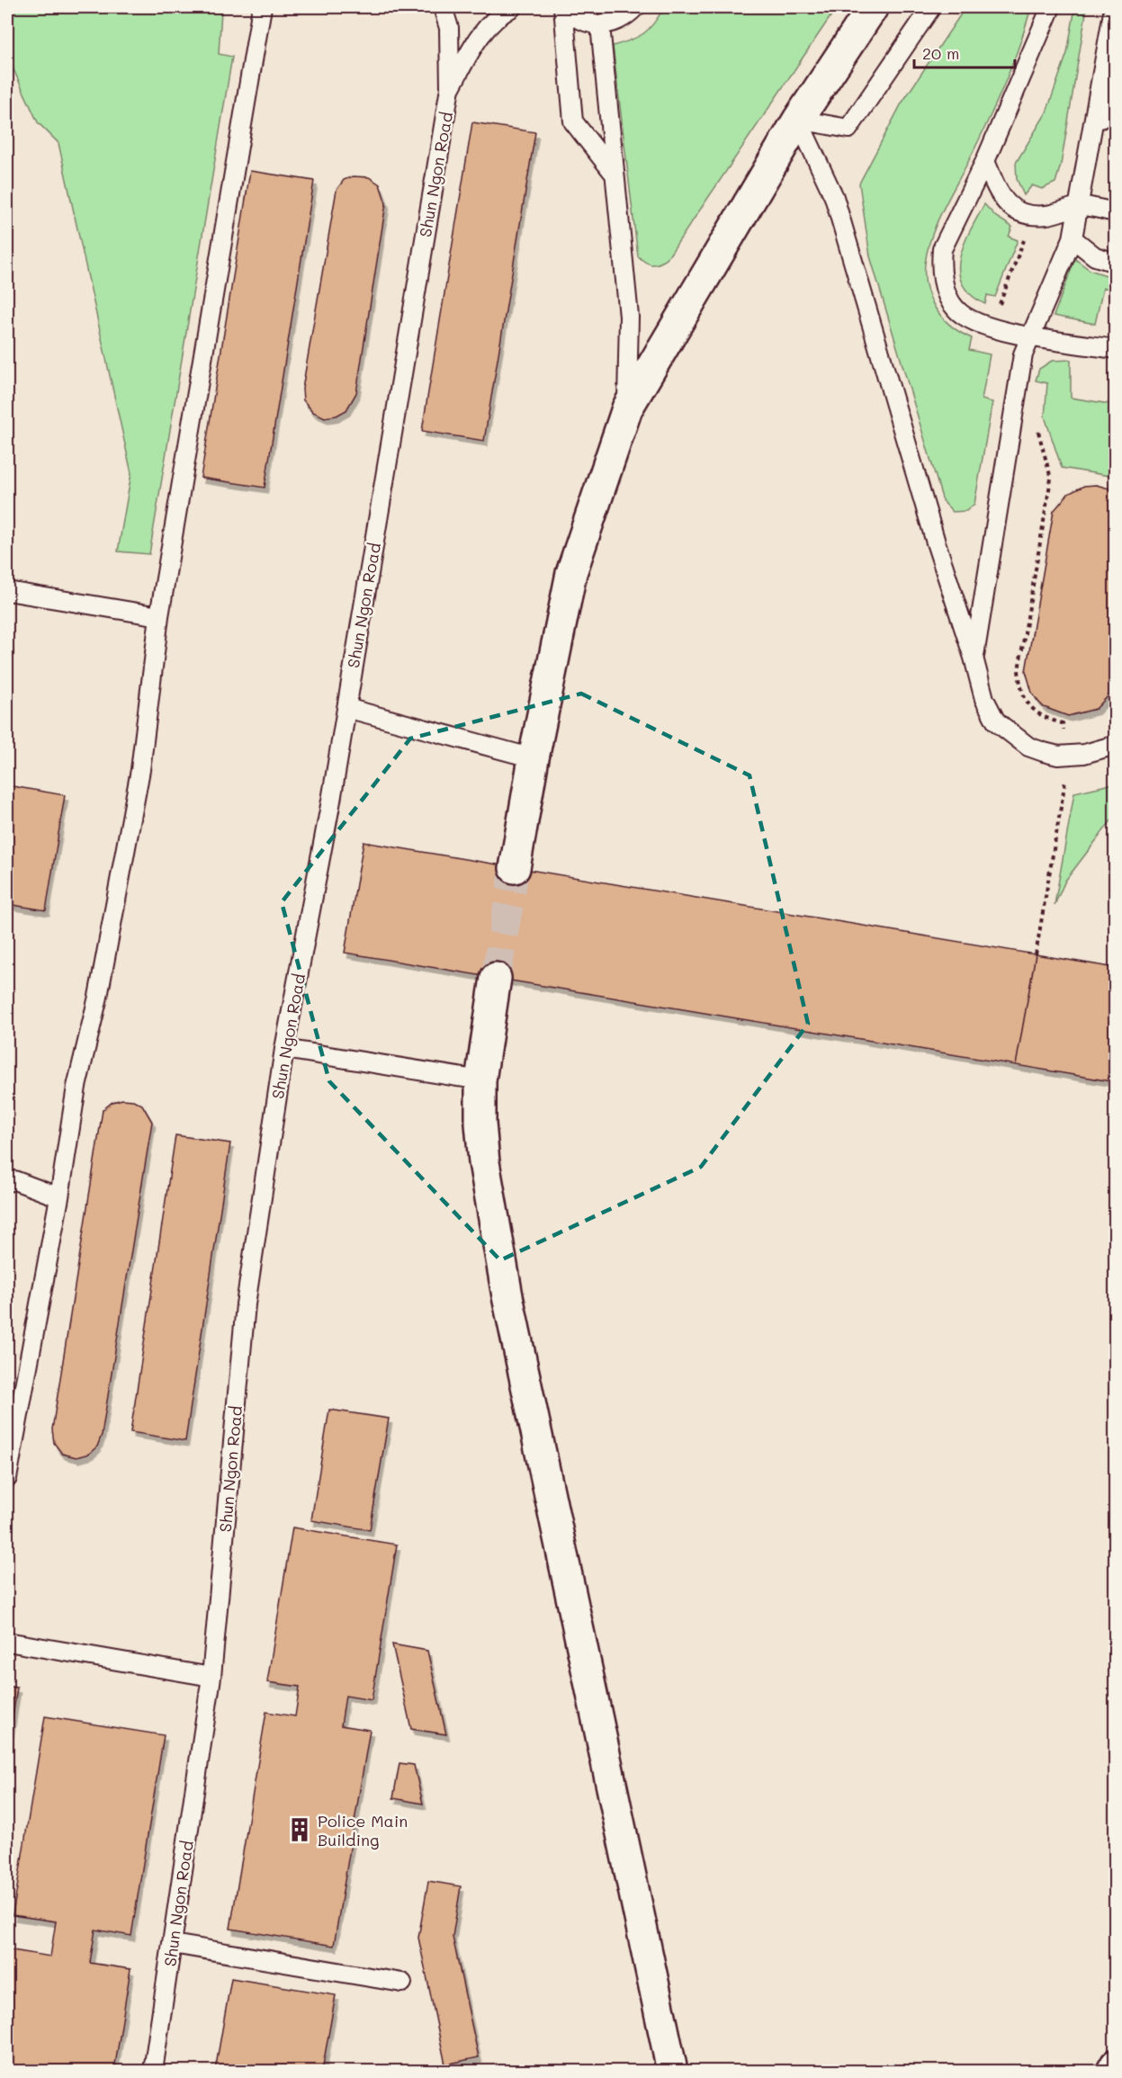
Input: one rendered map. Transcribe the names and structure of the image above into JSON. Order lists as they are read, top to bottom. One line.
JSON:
{"streets":{"lane":["Shun Ngon Road"]},"places":{"building":["Police Main Building"]},"scale_bar":"20 m"}
